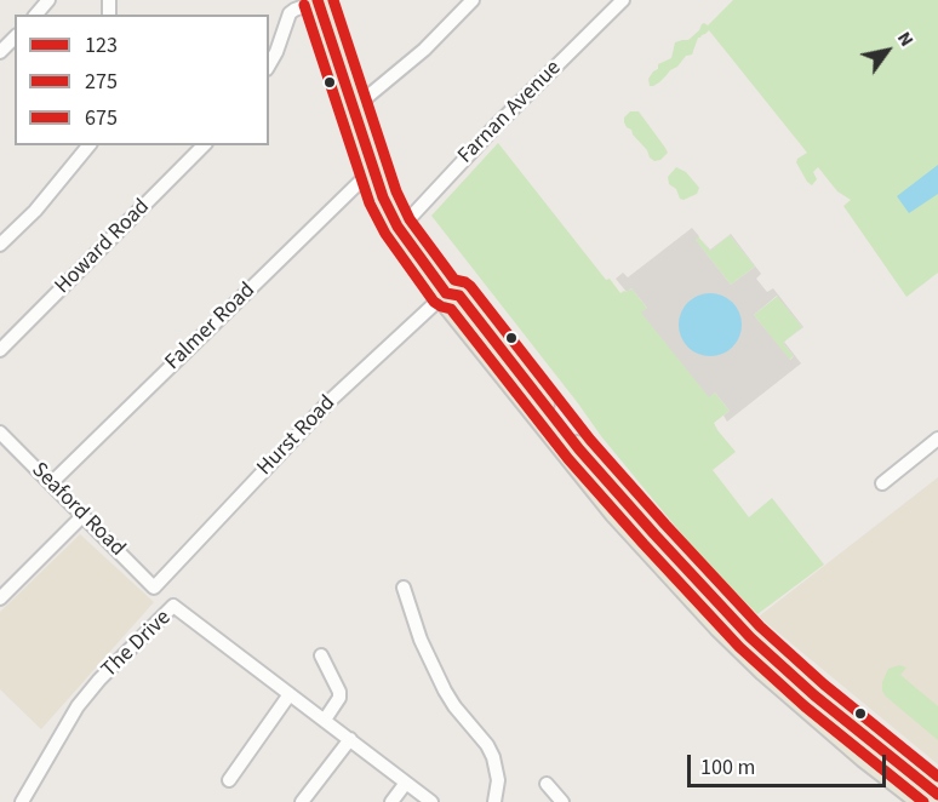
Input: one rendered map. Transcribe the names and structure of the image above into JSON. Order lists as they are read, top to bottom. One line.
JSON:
{"streets":{"street":["Farnan Avenue","Howard Road","Falmer Road","Hurst Road","Seaford Road","The Drive"]},"crossings":[["Falmer Road","Seaford Road"],["Hurst Road","Seaford Road"]],"lines":["transit line 123","transit line 675","transit line 275"],"legend":["123","275","675"],"scale_bar":"100 m","north":"top right"}
